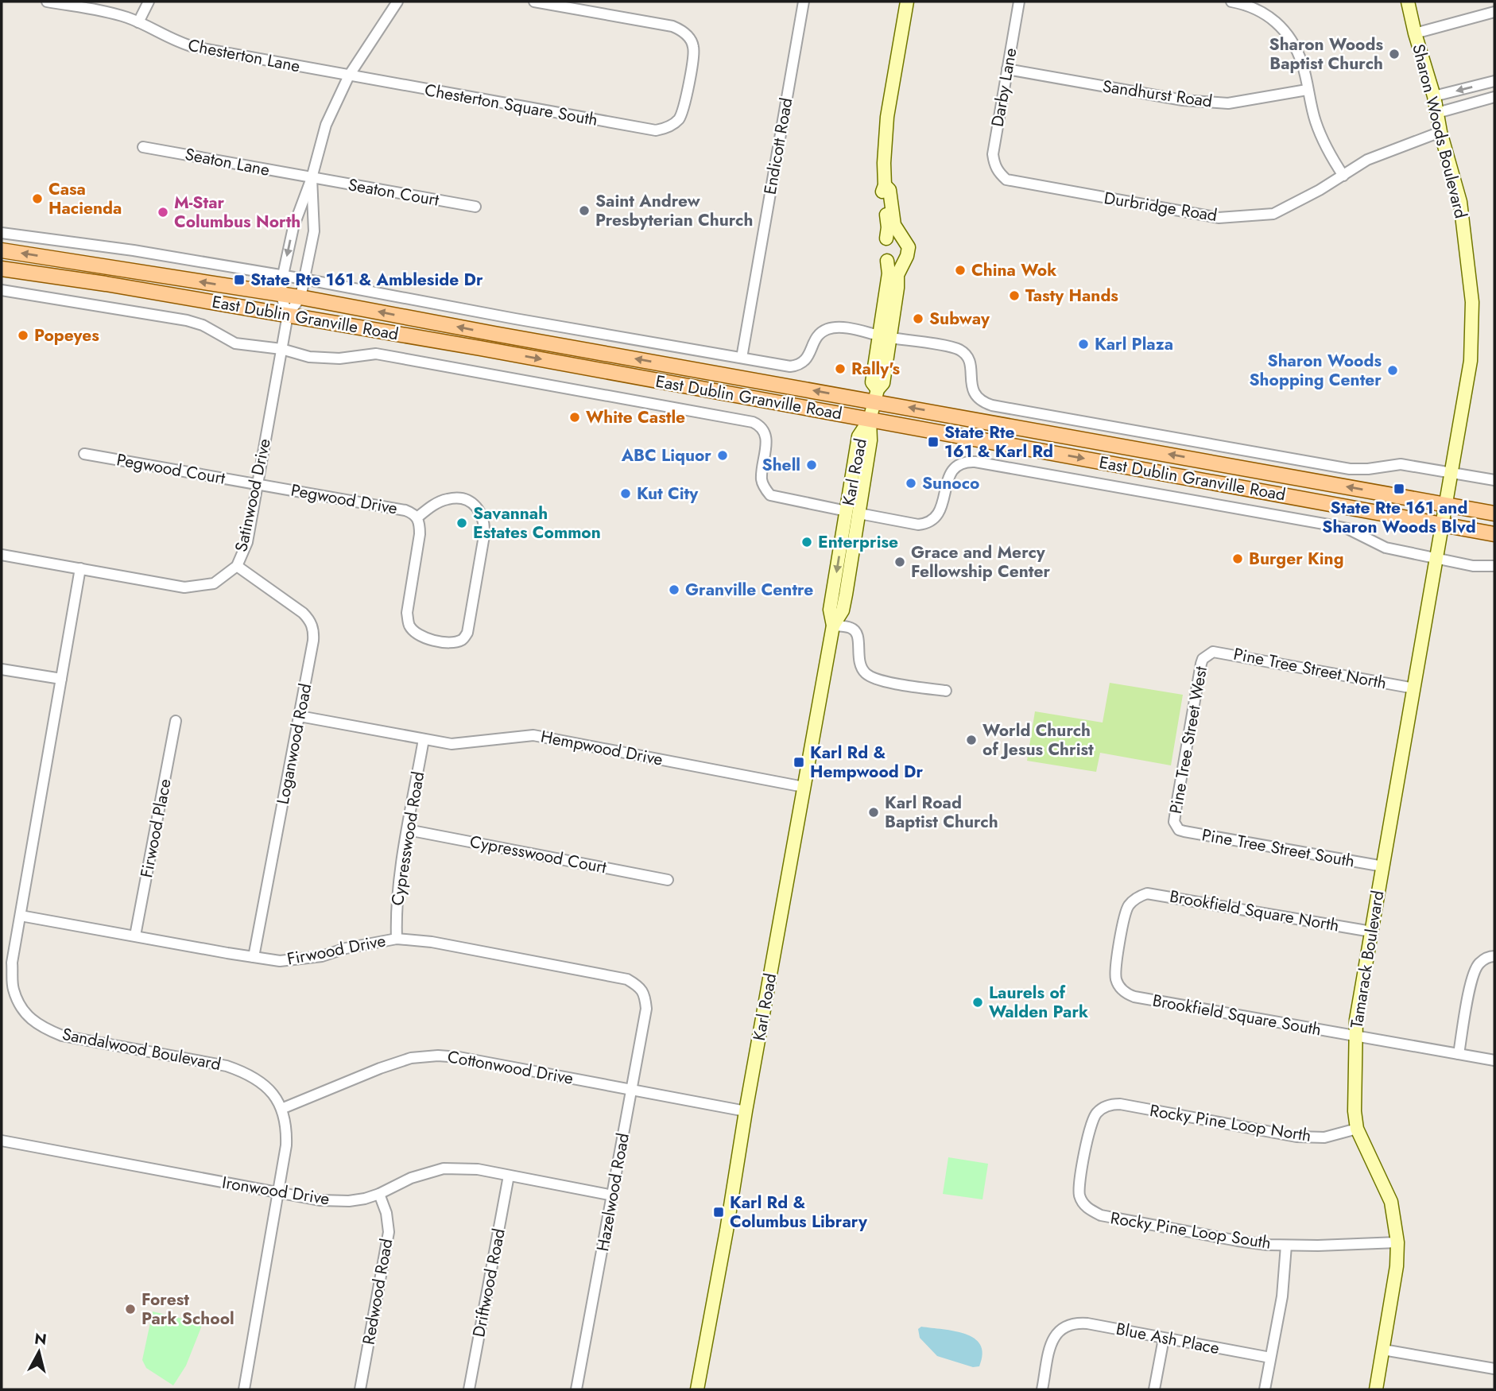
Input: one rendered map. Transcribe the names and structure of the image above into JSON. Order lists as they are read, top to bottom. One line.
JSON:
{"streets":{"main road":["East Dublin Granville Road"],"street":["Chesterton Lane","Darby Lane","Sandhurst Road","Chesterton Square South","Sharon Woods Boulevard","Endicott Road","Seaton Lane","Seaton Court","Durbridge Road","Pegwood Court","Karl Road","Satinwood Drive","Pegwood Drive","Pine Tree Street North","Pine Tree Street West","Loganwood Road","Hempwood Drive","Firwood Place","Cypresswood Road","Pine Tree Street South","Cypresswood Court","Brookfield Square North","Firwood Drive","Tamarack Boulevard","Brookfield Square South","Sandalwood Boulevard","Cottonwood Drive","Rocky Pine Loop North","Ironwood Drive","Hazelwood Road","Rocky Pine Loop South","Driftwood Road","Redwood Road","Blue Ash Place"]},"crossings":[["Chesterton Lane","Chesterton Square South"],["Darby Lane","Sandhurst Road"],["Darby Lane","Durbridge Road"],["Sharon Woods Boulevard","Durbridge Road"],["Sharon Woods Boulevard","East Dublin Granville Road"],["Sharon Woods Boulevard","Tamarack Boulevard"],["Seaton Lane","Seaton Court"],["East Dublin Granville Road","Karl Road"],["East Dublin Granville Road","Satinwood Drive"],["East Dublin Granville Road","Tamarack Boulevard"],["Pegwood Court","Satinwood Drive"],["Pegwood Court","Pegwood Drive"],["Karl Road","Hempwood Drive"],["Karl Road","Cottonwood Drive"],["Satinwood Drive","Pegwood Drive"],["Satinwood Drive","Loganwood Road"],["Satinwood Drive","Sandalwood Boulevard"],["Pine Tree Street North","Pine Tree Street West"],["Pine Tree Street North","Tamarack Boulevard"],["Pine Tree Street West","Pine Tree Street South"],["Loganwood Road","Hempwood Drive"],["Loganwood Road","Firwood Drive"],["Hempwood Drive","Cypresswood Road"],["Firwood Place","Firwood Drive"],["Cypresswood Road","Cypresswood Court"],["Cypresswood Road","Firwood Drive"],["Pine Tree Street South","Tamarack Boulevard"],["Brookfield Square North","Tamarack Boulevard"],["Brookfield Square North","Brookfield Square South"],["Firwood Drive","Sandalwood Boulevard"],["Firwood Drive","Hazelwood Road"],["Tamarack Boulevard","Brookfield Square South"],["Tamarack Boulevard","Rocky Pine Loop North"],["Tamarack Boulevard","Rocky Pine Loop South"],["Sandalwood Boulevard","Cottonwood Drive"],["Sandalwood Boulevard","Ironwood Drive"],["Cottonwood Drive","Hazelwood Road"],["Rocky Pine Loop North","Rocky Pine Loop South"],["Ironwood Drive","Hazelwood Road"],["Ironwood Drive","Driftwood Road"],["Ironwood Drive","Redwood Road"]],"places":{"other":["Sharon Woods Baptist Church","Casa Hacienda","Saint Andrew Presbyterian Church","M-Star Columbus North","China Wok","Tasty Hands","Subway","Popeyes","Karl Plaza","Rally's","Sharon Woods Shopping Center","White Castle","ABC Liquor","Shell","Sunoco","Kut City","Savannah Estates Common","Enterprise","Burger King","Grace and Mercy Fellowship Center","Granville Centre","World Church of Jesus Christ","Karl Road Baptist Church","Laurels of Walden Park","Forest Park School"],"transit":["State Rte 161 & Ambleside Dr","State Rte 161 & Karl Rd","State Rte 161 and Sharon Woods Blvd","Karl Rd & Hempwood Dr","Karl Rd & Columbus Library"]},"north":"top"}
